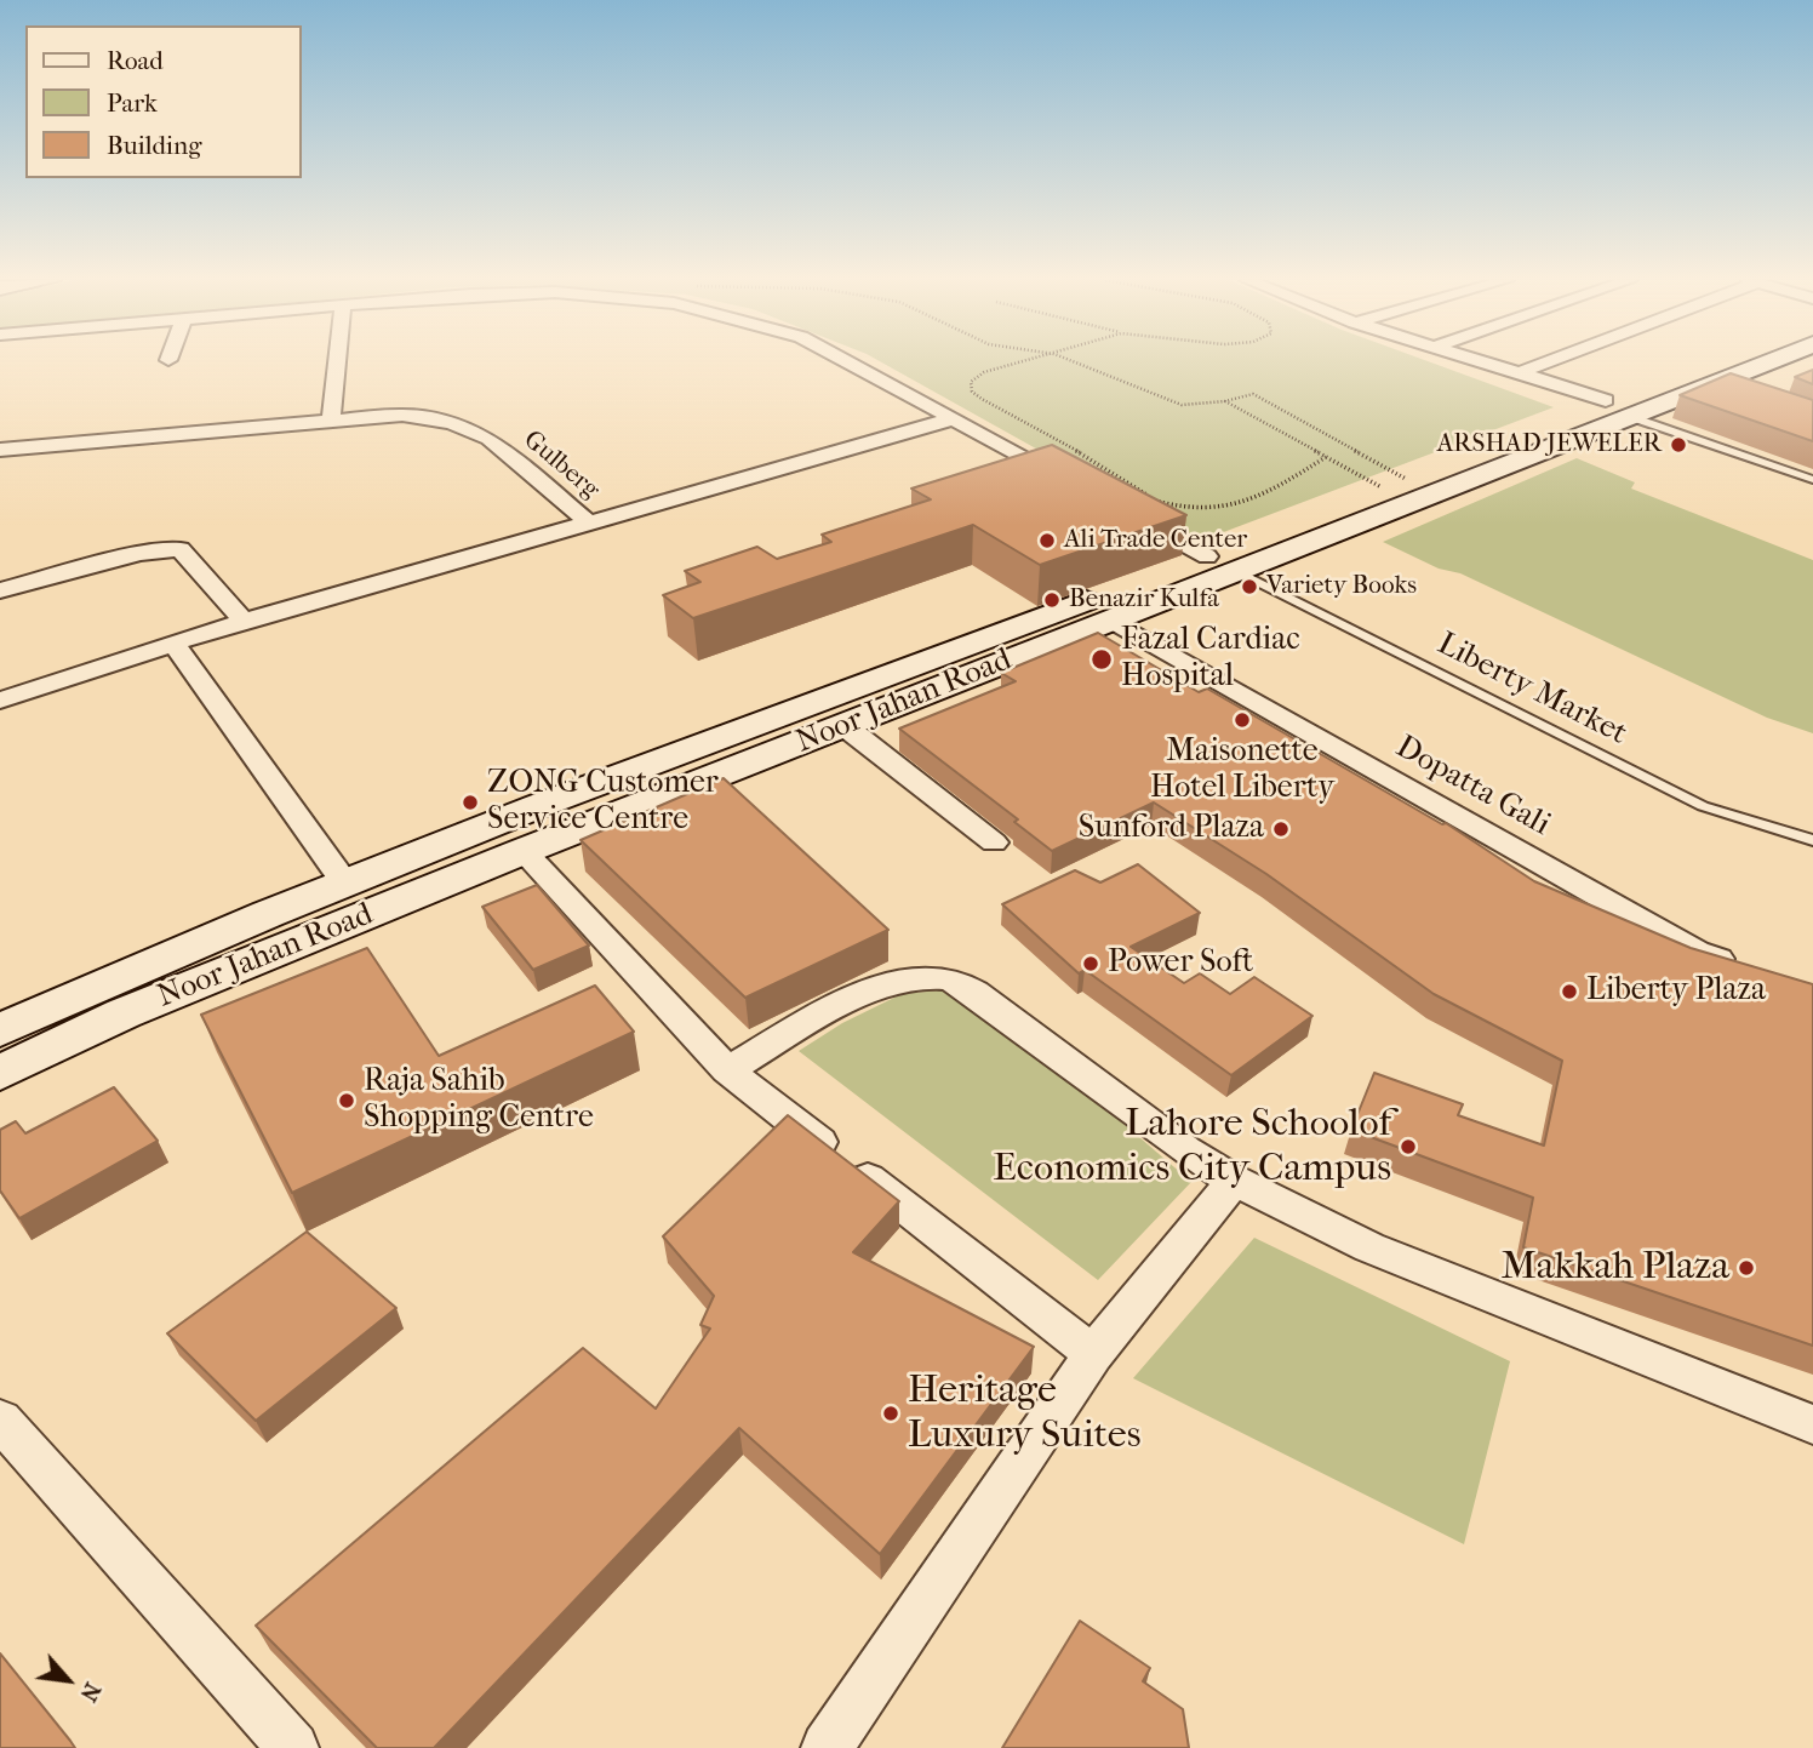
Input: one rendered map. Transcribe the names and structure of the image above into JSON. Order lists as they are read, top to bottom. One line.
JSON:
{"streets":{"street":["Gulberg","Noor Jahan Road","Dopatta Gali"],"lane":["Liberty Market"]},"crossings":[["Liberty Market","Noor Jahan Road"],["Noor Jahan Road","Dopatta Gali"]],"places":["ARSHAD JEWELER","Ali Trade Center","Variety Books","Benazir Kulfa","Fazal Cardiac Hospital","Maisonette Hotel Liberty","ZONG Customer Service Centre","Sunford Plaza","Power Soft","Liberty Plaza","Raja Sahib Shopping Centre","Lahore Schoolof Economics City Campus","Makkah Plaza","Heritage Luxury Suites"],"legend":["Road","Park","Building"],"north":"bottom right"}
